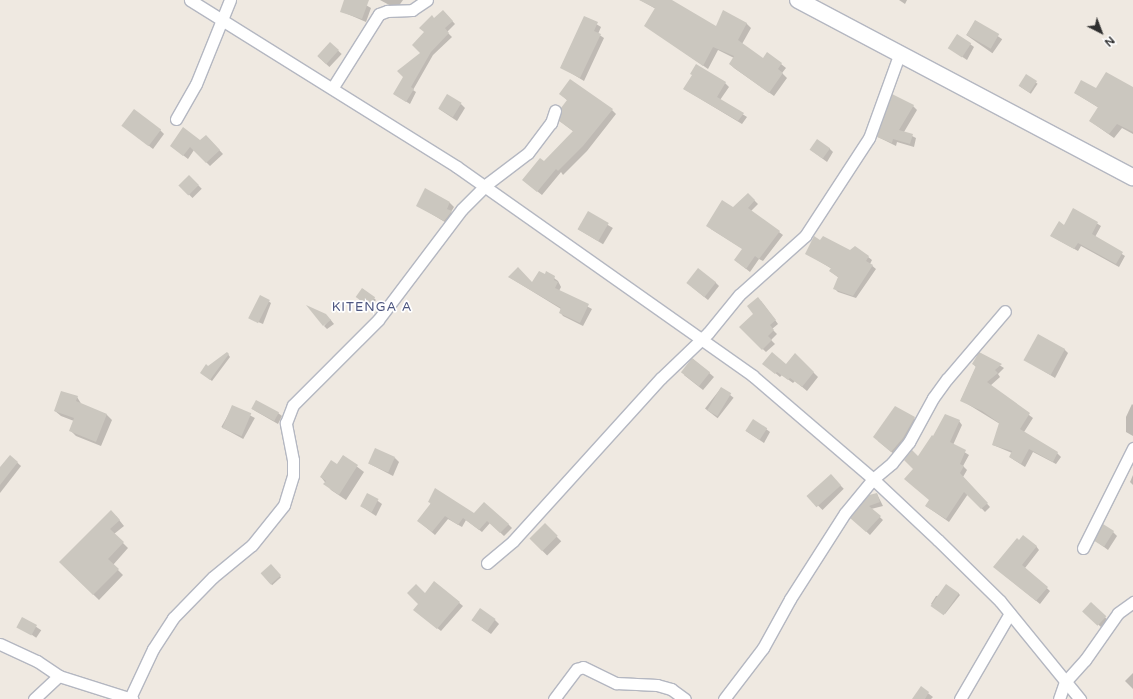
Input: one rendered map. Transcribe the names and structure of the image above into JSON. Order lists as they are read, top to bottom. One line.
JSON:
{"districts":["KITENGA A"],"north":"bottom right"}
